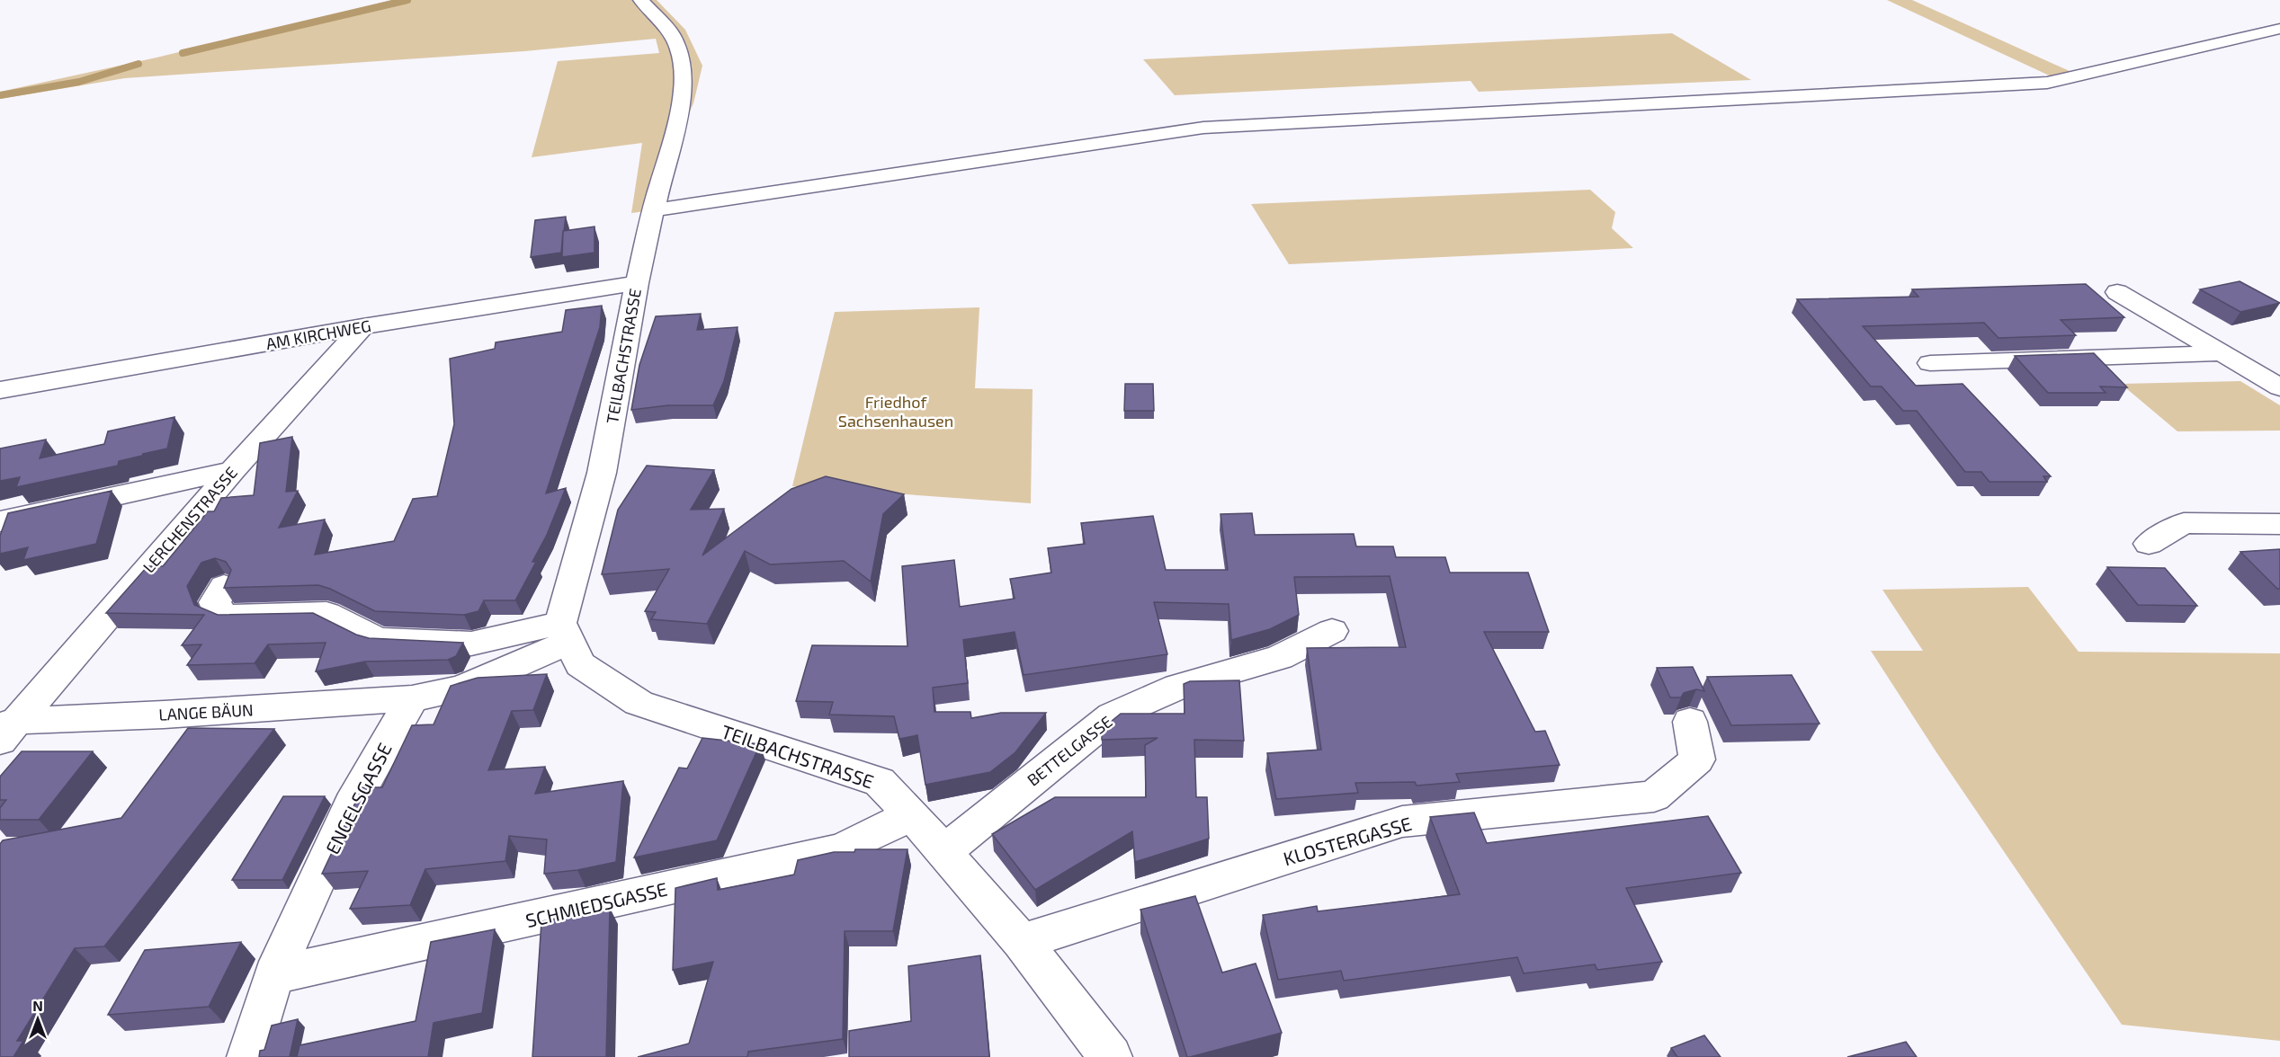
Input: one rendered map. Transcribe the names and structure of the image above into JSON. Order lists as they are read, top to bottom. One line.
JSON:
{"streets":{"street":["AM KIRCHWEG","TEILBACHSTRASSE","LERCHENSTRASSE","LANGE BÄUN","BETTELGASSE","ENGELSGASSE","KLOSTERGASSE","SCHMIEDSGASSE"]},"crossings":[["AM KIRCHWEG","TEILBACHSTRASSE"],["AM KIRCHWEG","LERCHENSTRASSE"],["TEILBACHSTRASSE","BETTELGASSE"],["TEILBACHSTRASSE","KLOSTERGASSE"],["TEILBACHSTRASSE","SCHMIEDSGASSE"],["LERCHENSTRASSE","LANGE BÄUN"],["LANGE BÄUN","ENGELSGASSE"],["ENGELSGASSE","SCHMIEDSGASSE"]],"parks":["Friedhof Sachsenhausen"],"north":"top"}
